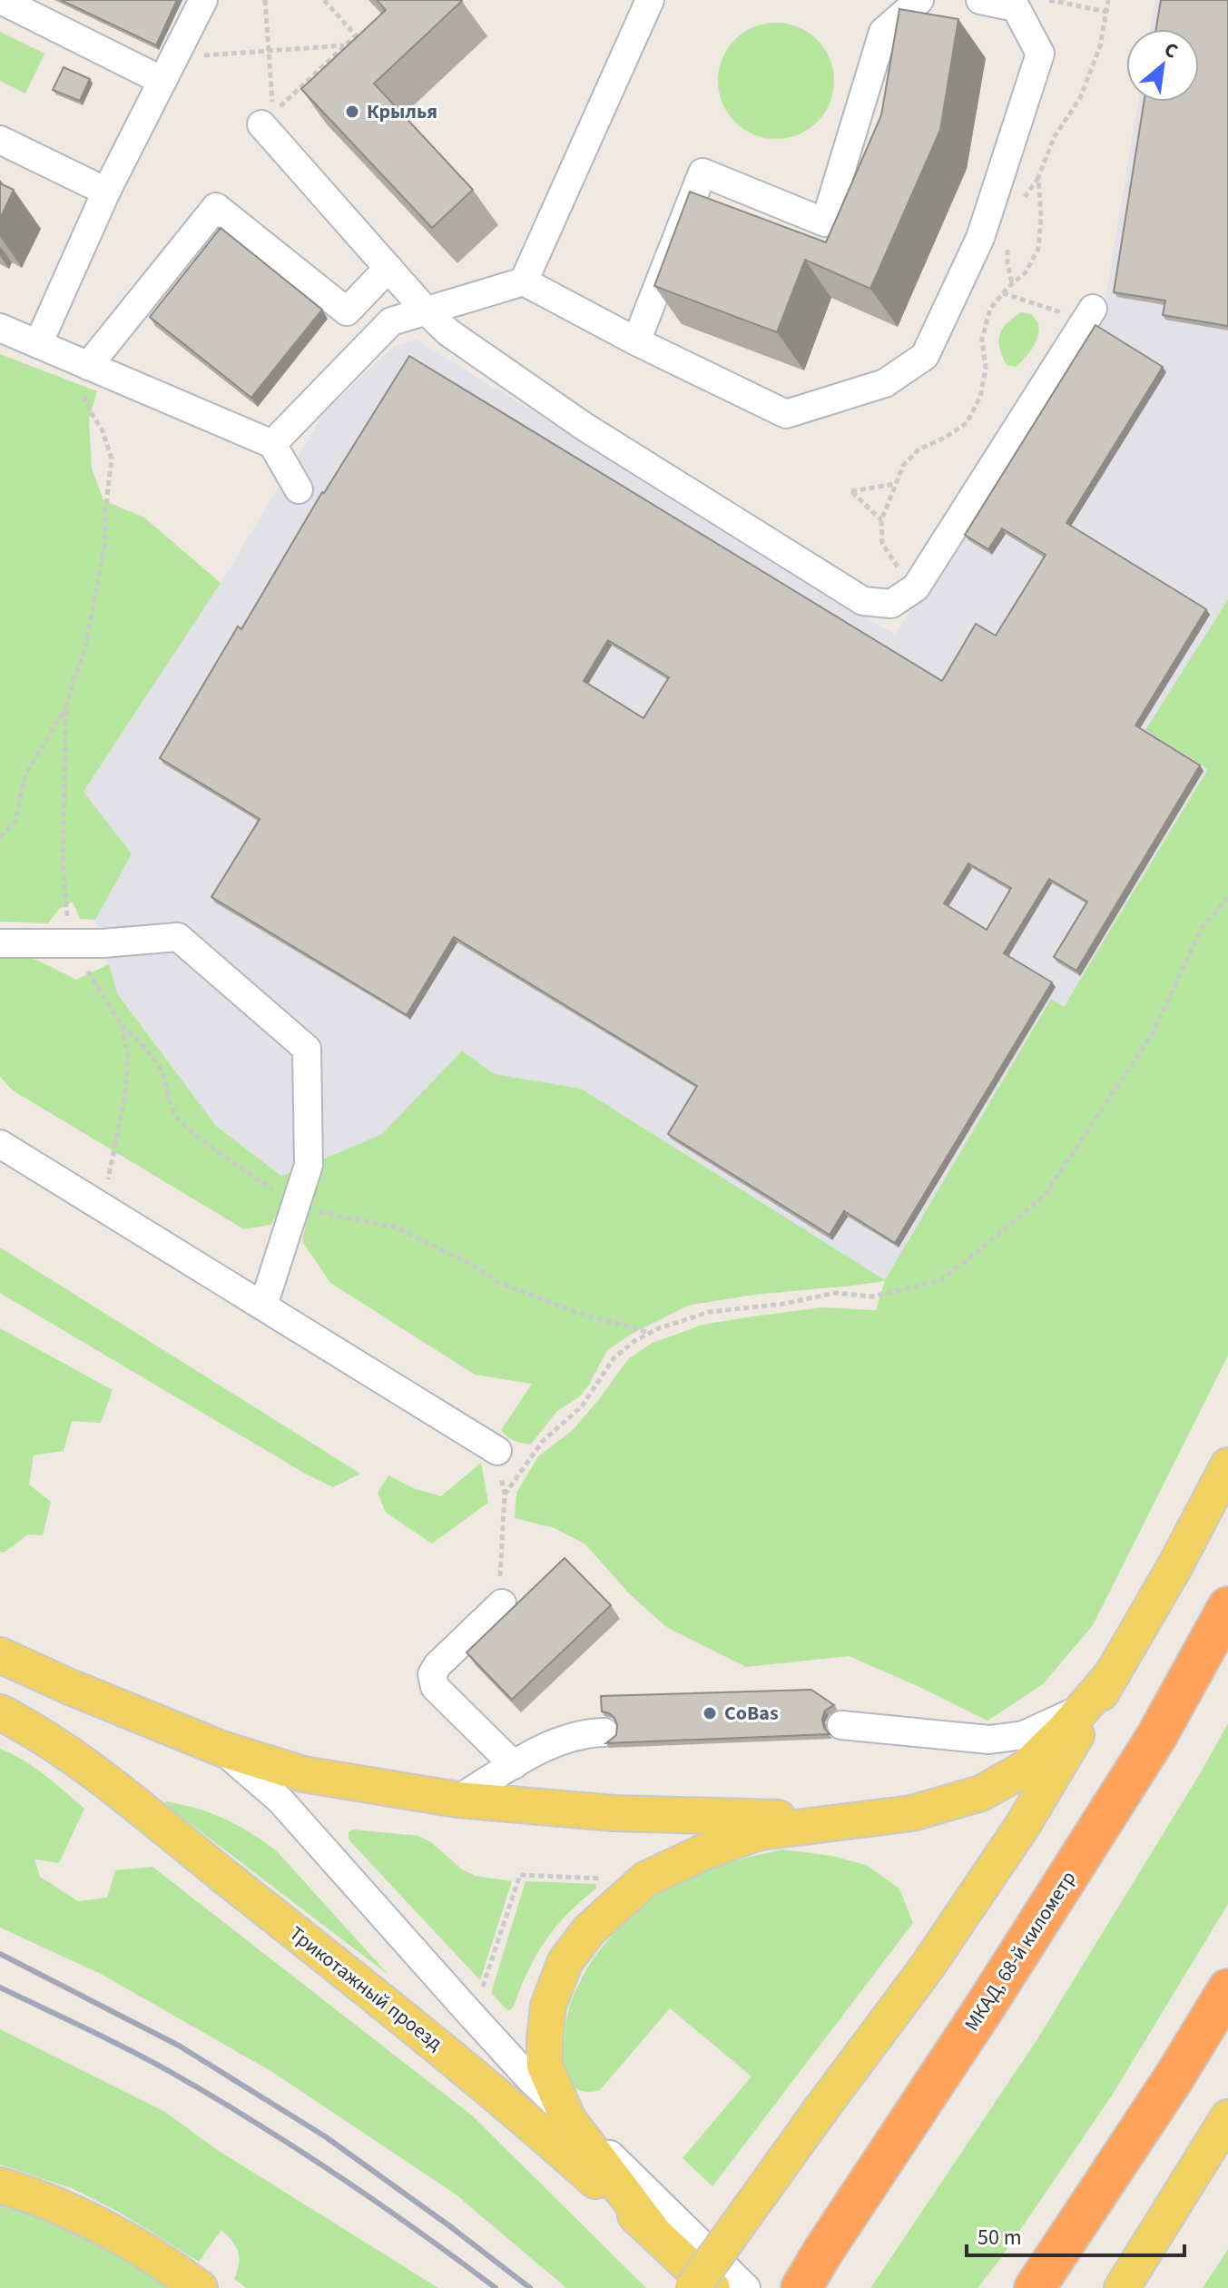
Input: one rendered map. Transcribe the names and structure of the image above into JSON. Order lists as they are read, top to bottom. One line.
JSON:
{"streets":{"highway":["МКАД, 68-й километр"],"main road":["Трикотажный проезд"]},"places":["Крылья","CoBas"],"scale_bar":"50 m","north":"top right"}
